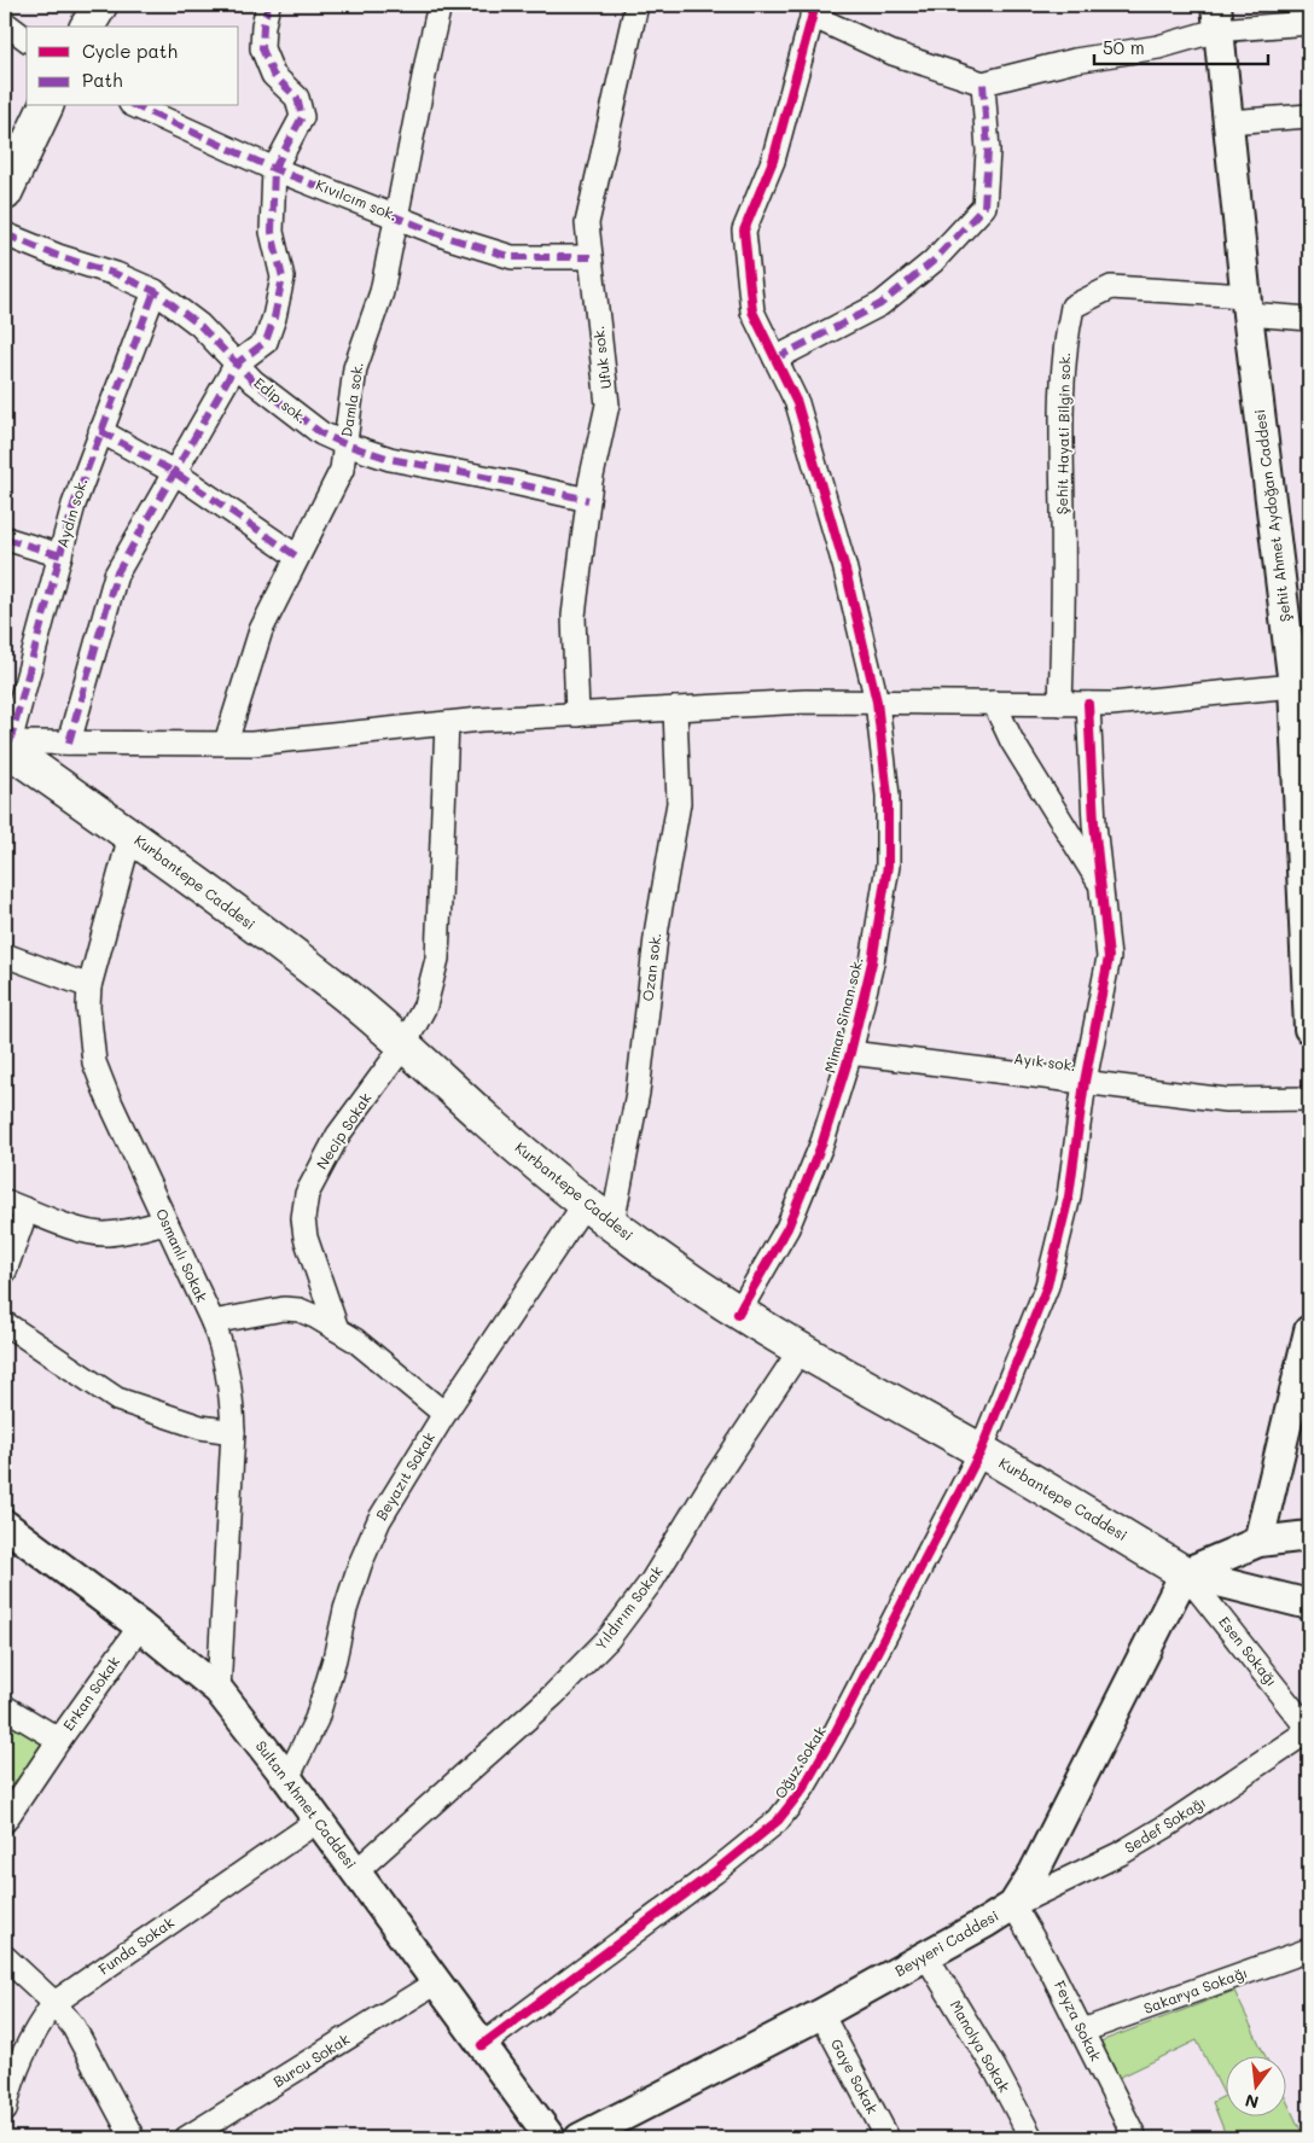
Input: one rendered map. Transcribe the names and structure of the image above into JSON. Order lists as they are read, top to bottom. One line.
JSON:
{"streets":{"main road":["Kurbantepe Caddesi"],"street":["Kıvılcım sok.","Ufuk sok.","Damla sok.","Edip sok.","Şehit Hayati Bilgin sok.","Aydın sok.","Şehit Ahmet Aydoğan Caddesi","Ozan sok.","Mimar Sinan sok.","Ayık sok.","Necip Sokak","Osmanlı Sokak","Beyazıt Sokak","Yıldırım Sokak","Esen Sokağı","Erkan Sokak","Oğuz Sokak","Sultan Ahmet Caddesi","Sedef Sokağı","Beyyeri Caddesi","Funda Sokak","Sakarya Sokağı","Feyza Sokak","Manolya Sokak","Burcu Sokak","Gaye Sokak"]},"crossings":[["Kıvılcım sok.","Ufuk sok."],["Kıvılcım sok.","Damla sok."],["Ufuk sok.","Edip sok."],["Damla sok.","Edip sok."],["Edip sok.","Aydın sok."],["Şehit Hayati Bilgin sok.","Şehit Ahmet Aydoğan Caddesi"],["Aydın sok.","Kurbantepe Caddesi"],["Kurbantepe Caddesi","Ozan sok."],["Kurbantepe Caddesi","Mimar Sinan sok."],["Kurbantepe Caddesi","Necip Sokak"],["Kurbantepe Caddesi","Osmanlı Sokak"],["Kurbantepe Caddesi","Beyazıt Sokak"],["Kurbantepe Caddesi","Yıldırım Sokak"],["Kurbantepe Caddesi","Esen Sokağı"],["Kurbantepe Caddesi","Oğuz Sokak"],["Kurbantepe Caddesi","Beyyeri Caddesi"],["Mimar Sinan sok.","Ayık sok."],["Ayık sok.","Oğuz Sokak"],["Osmanlı Sokak","Sultan Ahmet Caddesi"],["Beyazıt Sokak","Sultan Ahmet Caddesi"],["Yıldırım Sokak","Sultan Ahmet Caddesi"],["Esen Sokağı","Sedef Sokağı"],["Esen Sokağı","Beyyeri Caddesi"],["Erkan Sokak","Sultan Ahmet Caddesi"],["Oğuz Sokak","Sultan Ahmet Caddesi"],["Sultan Ahmet Caddesi","Funda Sokak"],["Sultan Ahmet Caddesi","Burcu Sokak"],["Sedef Sokağı","Beyyeri Caddesi"],["Sedef Sokağı","Feyza Sokak"],["Beyyeri Caddesi","Feyza Sokak"],["Beyyeri Caddesi","Manolya Sokak"],["Beyyeri Caddesi","Gaye Sokak"],["Sakarya Sokağı","Feyza Sokak"]],"legend":["Cycle path","Path"],"scale_bar":"50 m","north":"bottom"}
